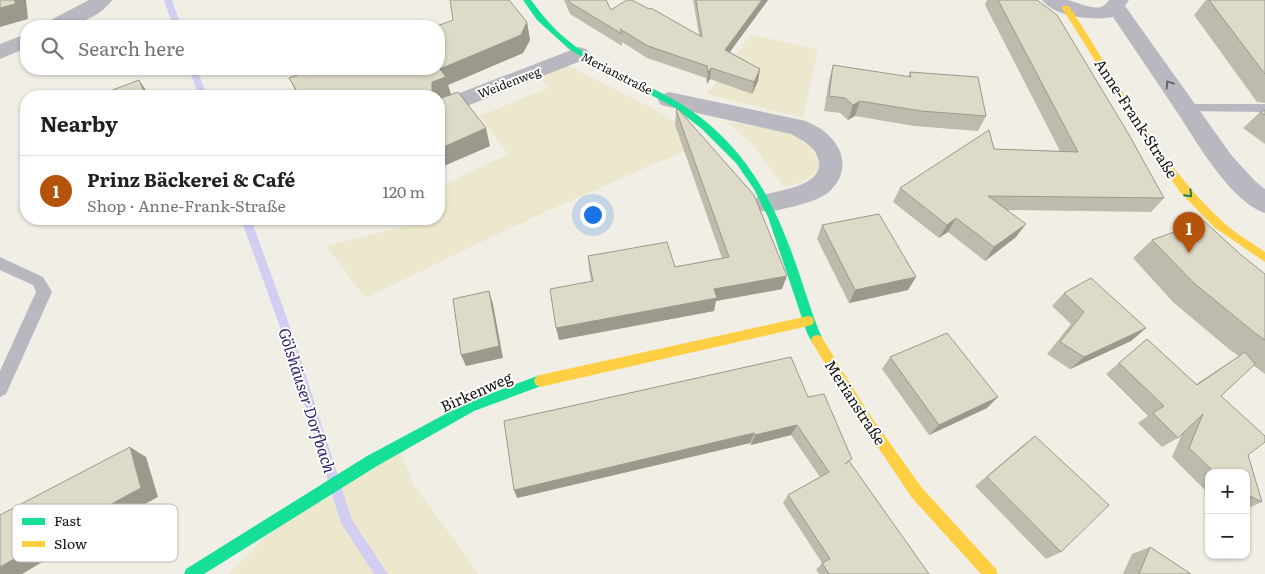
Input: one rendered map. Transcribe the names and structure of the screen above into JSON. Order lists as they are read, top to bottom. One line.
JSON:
{"streets":{"street":["Merianstraße","Weidenweg","Anne-Frank-Straße","Birkenweg"]},"crossings":[["Merianstraße","Weidenweg"],["Merianstraße","Birkenweg"]],"water":["Gölshäuser Dorfbach"],"legend":["Fast","Slow"],"page":{"search":"Search here","heading":"Nearby","list":[{"mark":"1","name":"Prinz Bäckerei & Café","note":"Shop · Anne-Frank-Straße","value":"120 m"}],"pins":"1","map_buttons":["+","−"]}}
